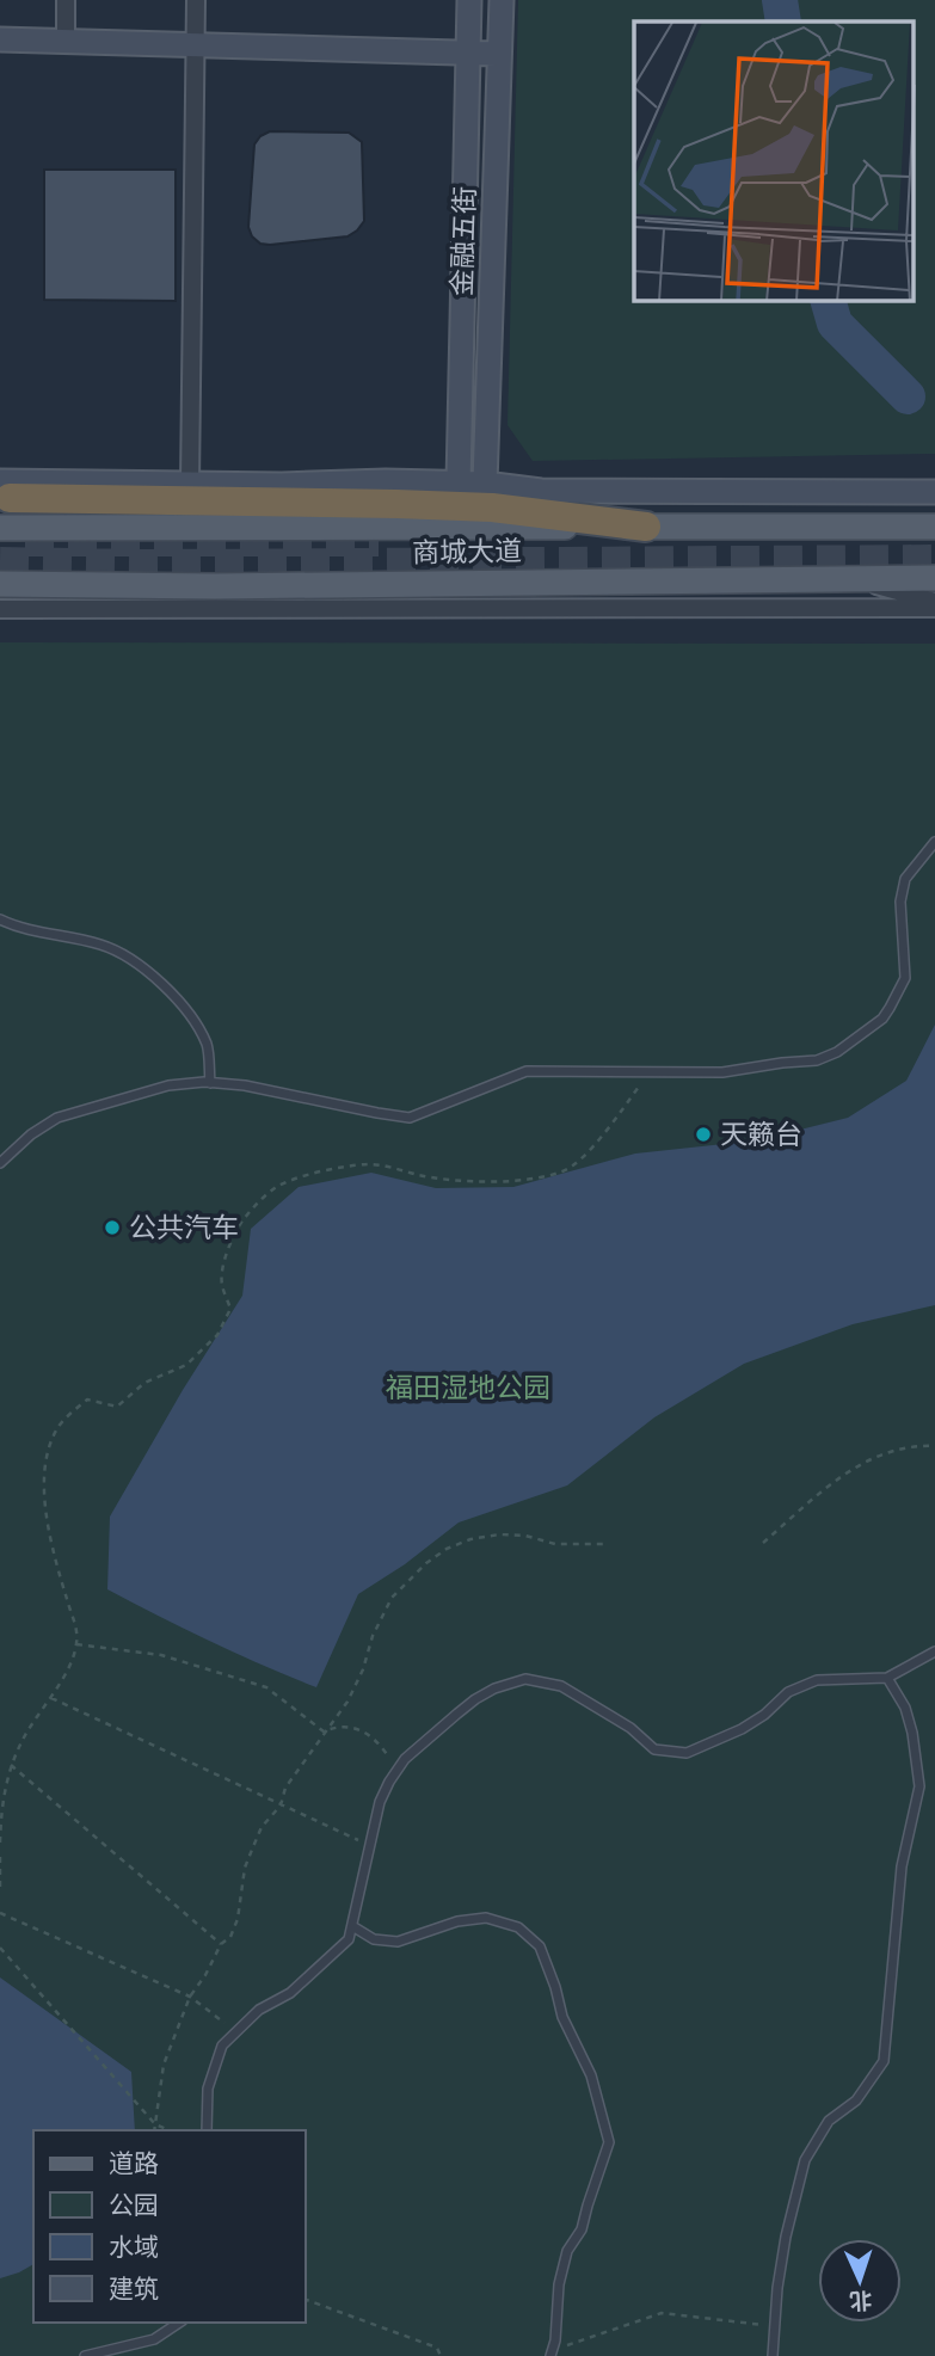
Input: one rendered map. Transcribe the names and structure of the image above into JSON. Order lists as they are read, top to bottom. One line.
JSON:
{"streets":{"main road":["商城大道"],"street":["金融五街"]},"parks":["福田湿地公园"],"places":["天籁台","公共汽车"],"legend":["道路","公园","水域","建筑"],"north":"bottom"}
